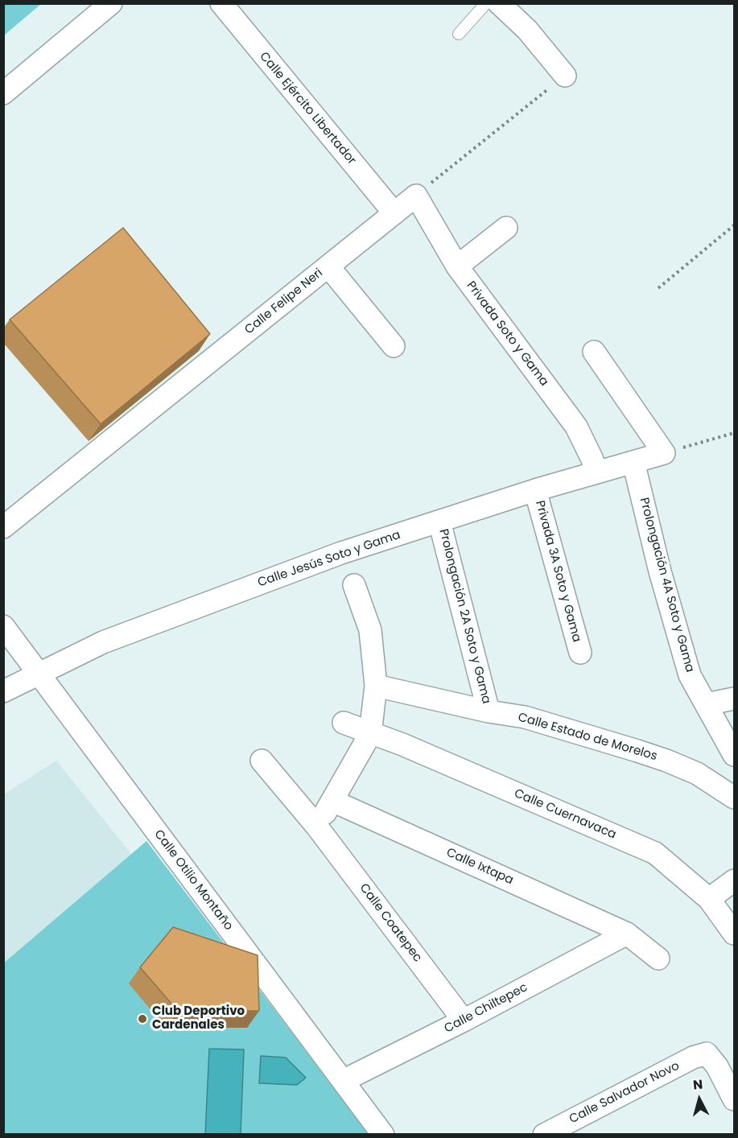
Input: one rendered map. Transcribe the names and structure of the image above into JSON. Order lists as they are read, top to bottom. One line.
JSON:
{"streets":{"street":["Calle Ejército Libertador","Calle Felipe Neri","Privada Soto y Gama","Calle Jesús Soto y Gama","Privada 3A Soto y Gama","Prolongación 4A Soto y Gama","Prolongación 2A Soto y Gama","Calle Estado de Morelos","Calle Cuernavaca","Calle Ixtapa","Calle Otilio Montaño","Calle Coatepec","Calle Chiltepec","Calle Salvador Novo"]},"crossings":[["Calle Ejército Libertador","Calle Felipe Neri"],["Calle Felipe Neri","Privada Soto y Gama"],["Privada Soto y Gama","Calle Jesús Soto y Gama"],["Calle Jesús Soto y Gama","Privada 3A Soto y Gama"],["Calle Jesús Soto y Gama","Prolongación 4A Soto y Gama"],["Calle Jesús Soto y Gama","Prolongación 2A Soto y Gama"],["Calle Jesús Soto y Gama","Calle Otilio Montaño"],["Prolongación 2A Soto y Gama","Calle Estado de Morelos"],["Calle Ixtapa","Calle Chiltepec"],["Calle Otilio Montaño","Calle Chiltepec"],["Calle Coatepec","Calle Chiltepec"]],"places":["Club Deportivo Cardenales"],"north":"top"}
